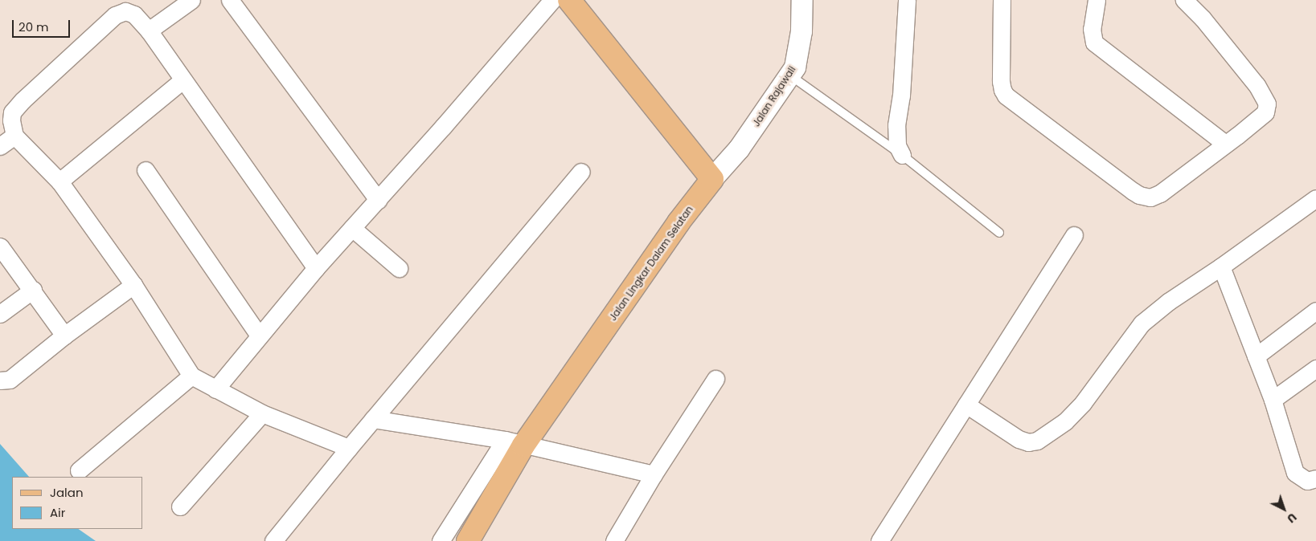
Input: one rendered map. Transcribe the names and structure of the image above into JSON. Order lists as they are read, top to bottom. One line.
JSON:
{"streets":{"main road":["Jalan Lingkar Dalam Selatan"],"street":["Jalan Rajawali"]},"crossings":[["Jalan Rajawali","Jalan Lingkar Dalam Selatan"]],"legend":["Jalan","Air"],"scale_bar":"20 m","north":"bottom right"}
